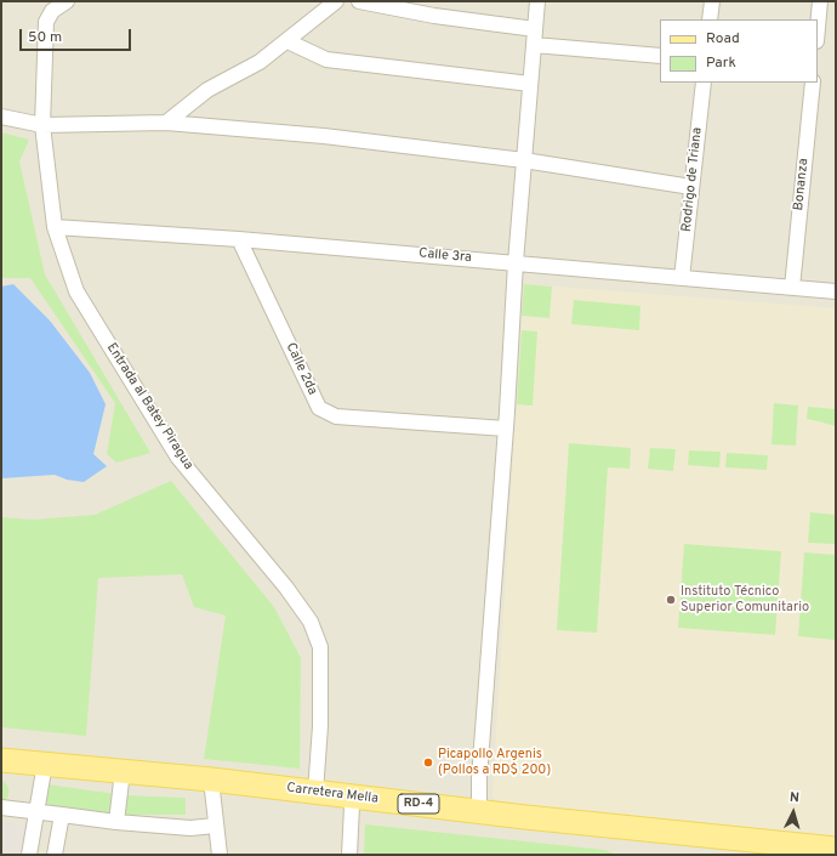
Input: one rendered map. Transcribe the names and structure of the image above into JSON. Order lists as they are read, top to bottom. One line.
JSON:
{"streets":{"main road":["Carretera Mella","RD-4"],"street":["Rodrigo de Triana","Bonanza","Calle 3ra","Calle 2da","Entrada al Batey Piragua"]},"crossings":[["Rodrigo de Triana","Calle 3ra"],["Bonanza","Calle 3ra"],["Calle 3ra","Calle 2da"],["Calle 3ra","Entrada al Batey Piragua"],["Entrada al Batey Piragua","Carretera Mella"]],"places":["Instituto Técnico Superior Comunitario","Picapollo Argenis (Pollos a RD$ 200)"],"legend":["Road","Park"],"scale_bar":"50 m","north":"top"}
